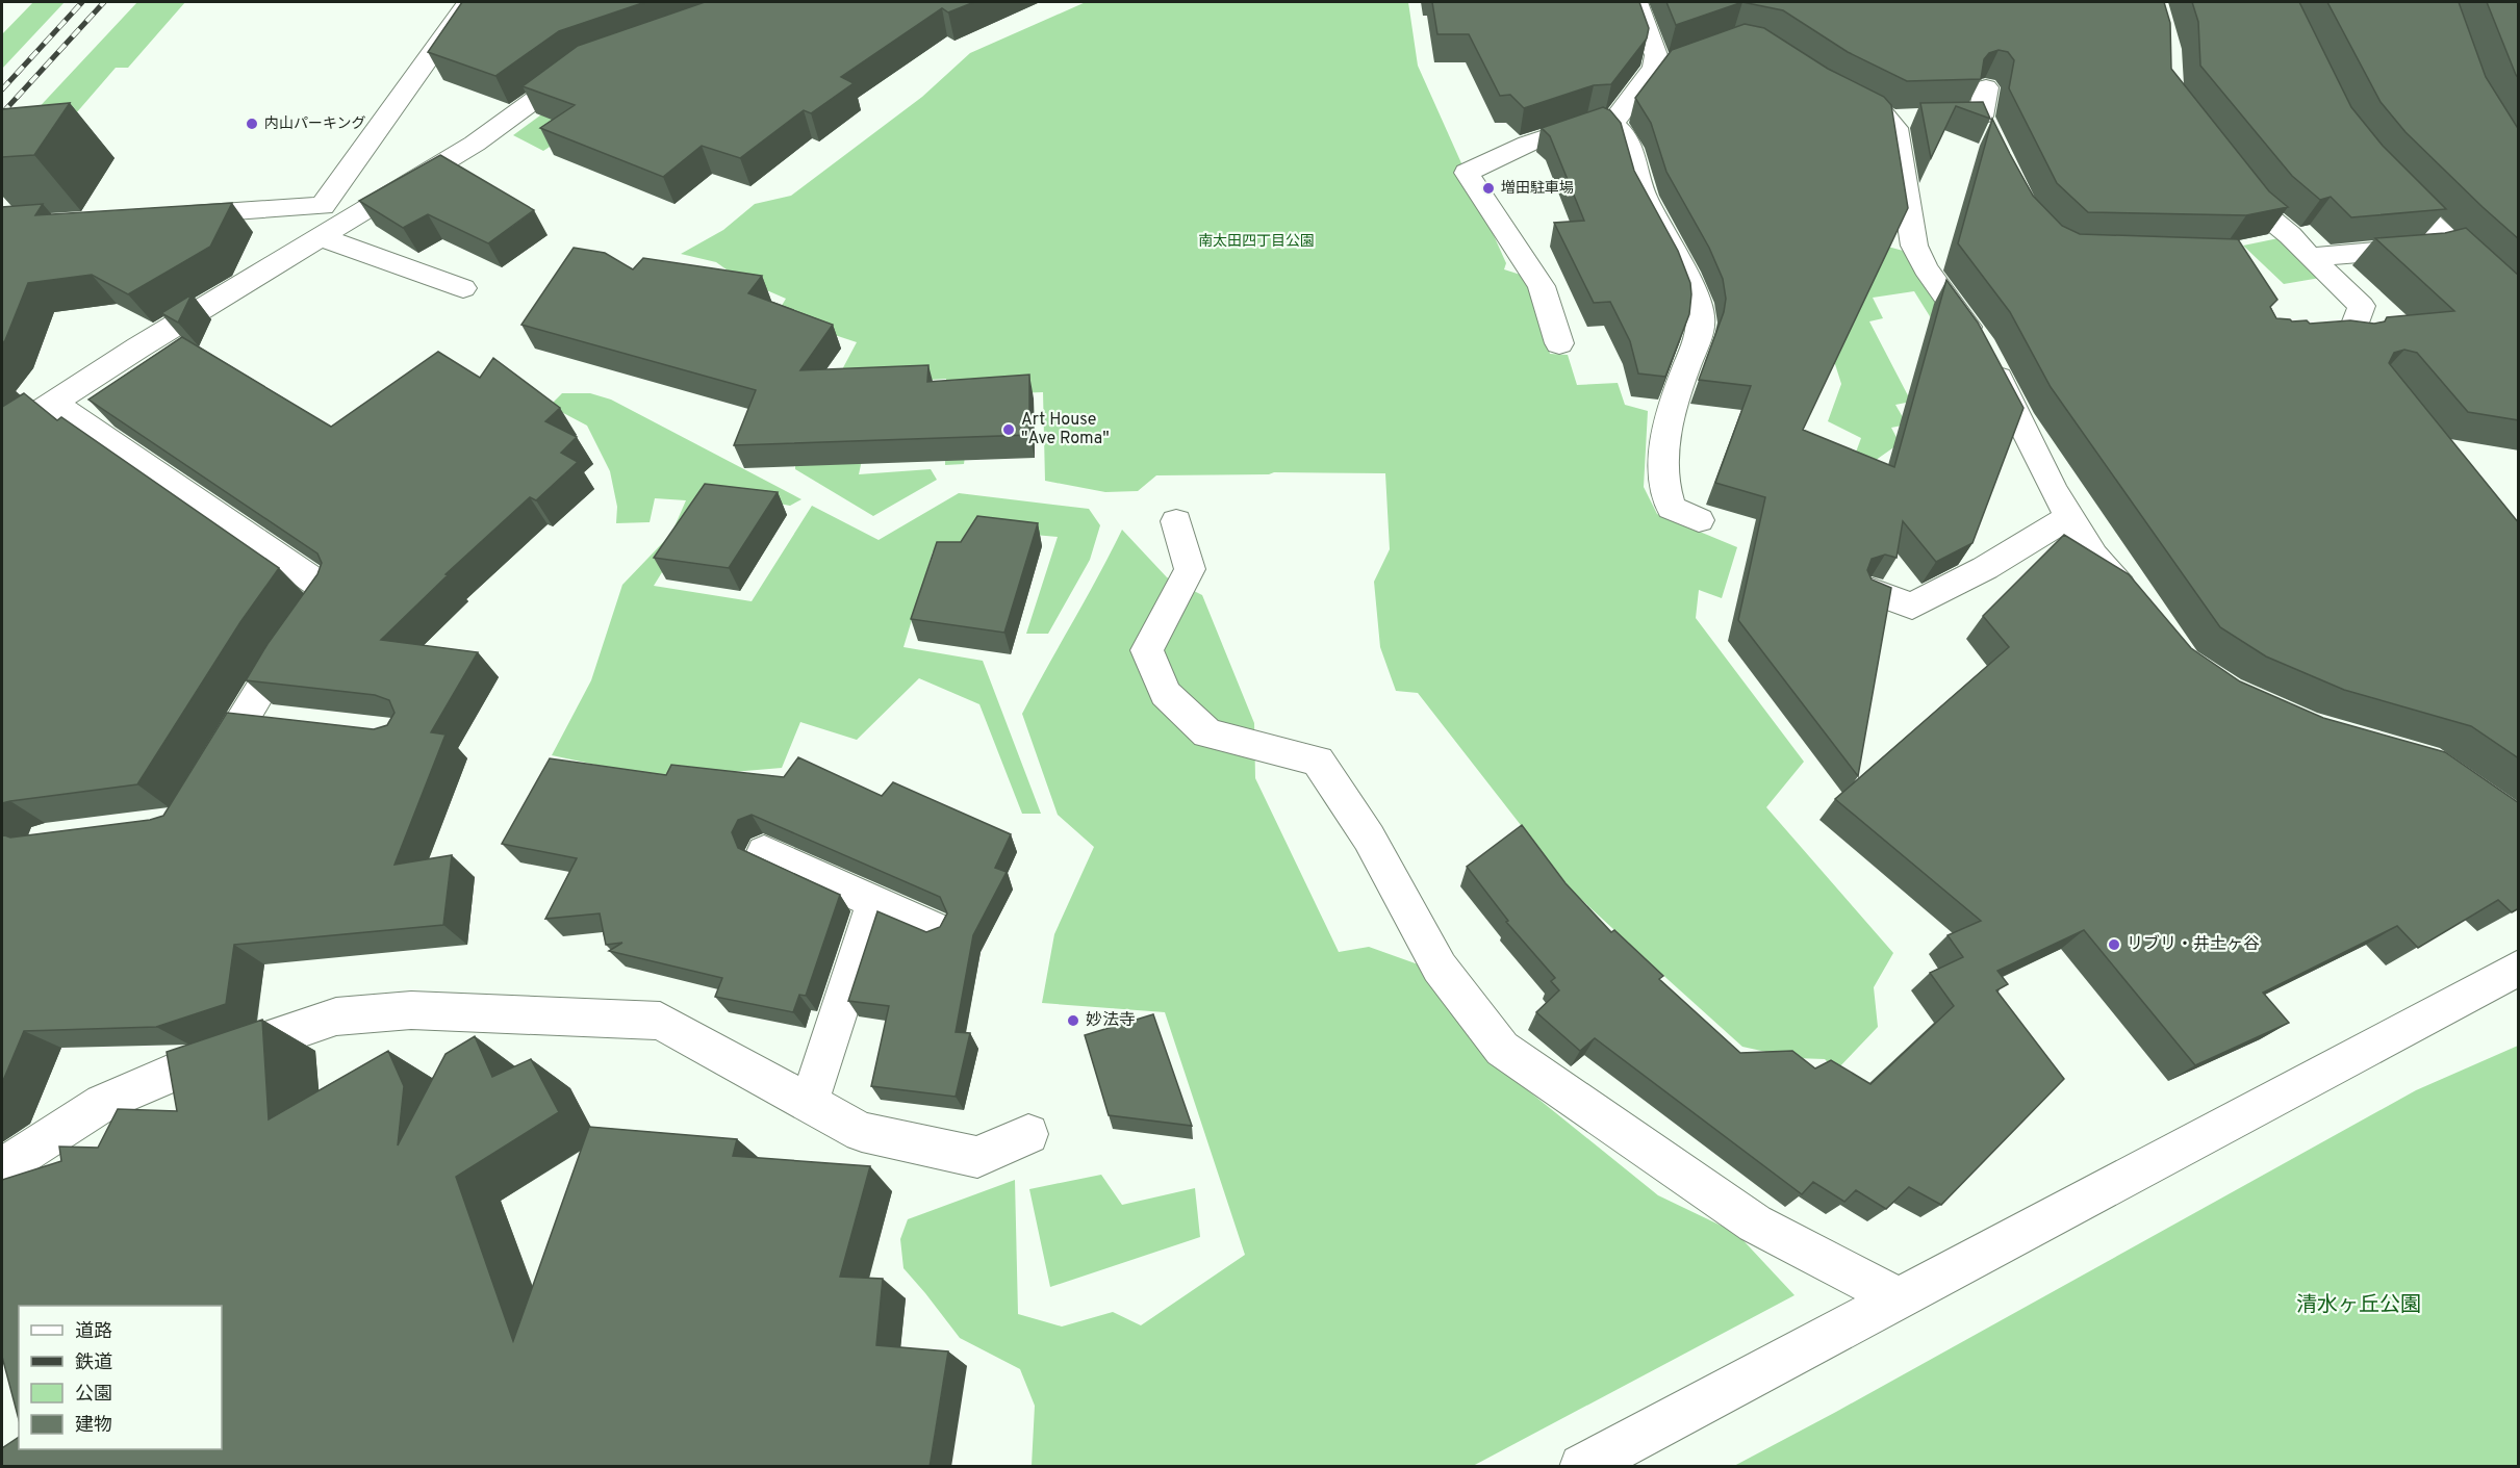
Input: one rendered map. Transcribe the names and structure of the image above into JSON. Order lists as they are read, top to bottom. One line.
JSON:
{"parks":["南太田四丁目公園","清水ヶ丘公園"],"places":["内山パーキング","増田駐車場","Art House \"Ave Roma\"","リブリ・井土ヶ谷","妙法寺"],"legend":["道路","鉄道","公園","建物"]}
